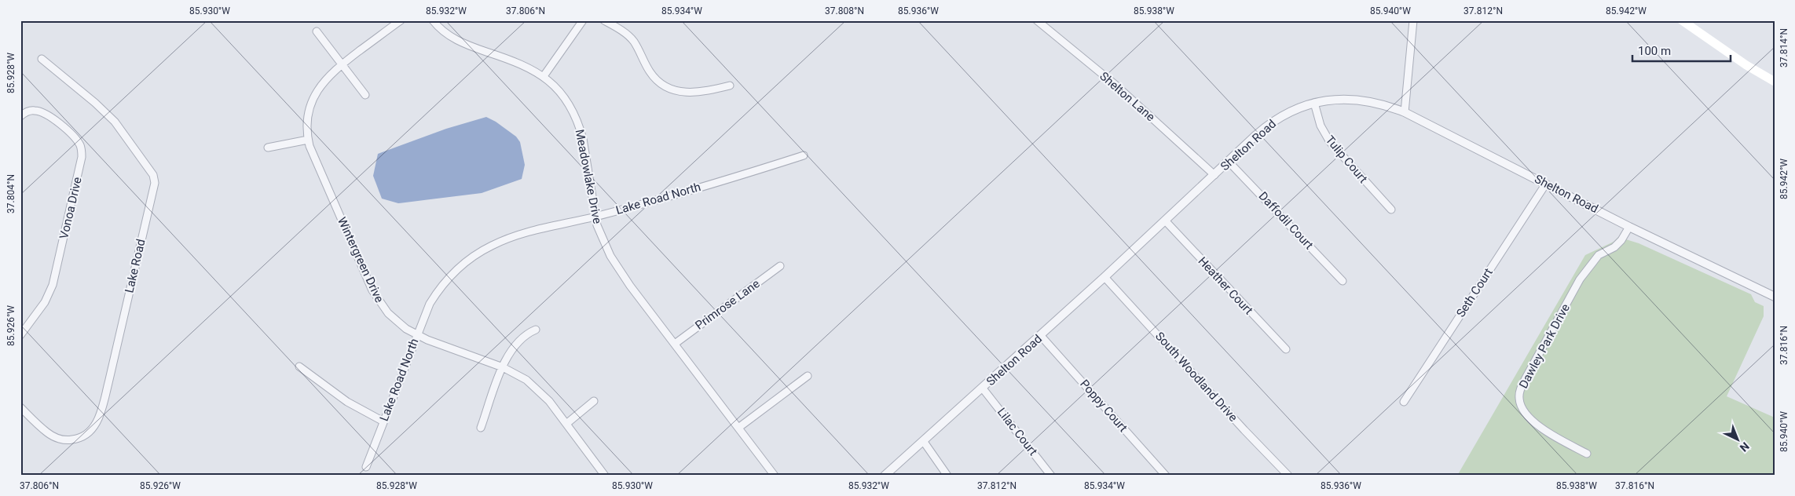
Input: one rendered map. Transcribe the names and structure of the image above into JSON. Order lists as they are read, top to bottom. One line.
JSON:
{"streets":{"street":["Shelton Lane","Shelton Road","Tulip Court","Meadowlake Drive","Lake Road North","Vonoa Drive","Daffodil Court","Wintergreen Drive","Lake Road","Heather Court","Seth Court","Primrose Lane","Dawley Park Drive","South Woodland Drive","Poppy Court","Lilac Court"]},"crossings":[["Shelton Lane","Shelton Road"],["Shelton Road","Tulip Court"],["Shelton Road","Daffodil Court"],["Shelton Road","Heather Court"],["Shelton Road","Seth Court"],["Shelton Road","Dawley Park Drive"],["Shelton Road","South Woodland Drive"],["Shelton Road","Poppy Court"],["Shelton Road","Lilac Court"],["Meadowlake Drive","Lake Road North"],["Meadowlake Drive","Primrose Lane"],["Lake Road North","Wintergreen Drive"]],"scale_bar":"100 m","north":"bottom right","coordinates":["85.930°W","85.932°W","37.806°N","85.934°W","37.808°N","85.936°W","85.938°W","85.940°W","37.812°N","85.942°W","37.814°N","85.928°W","37.804°N","85.926°W","37.816°N"]}
